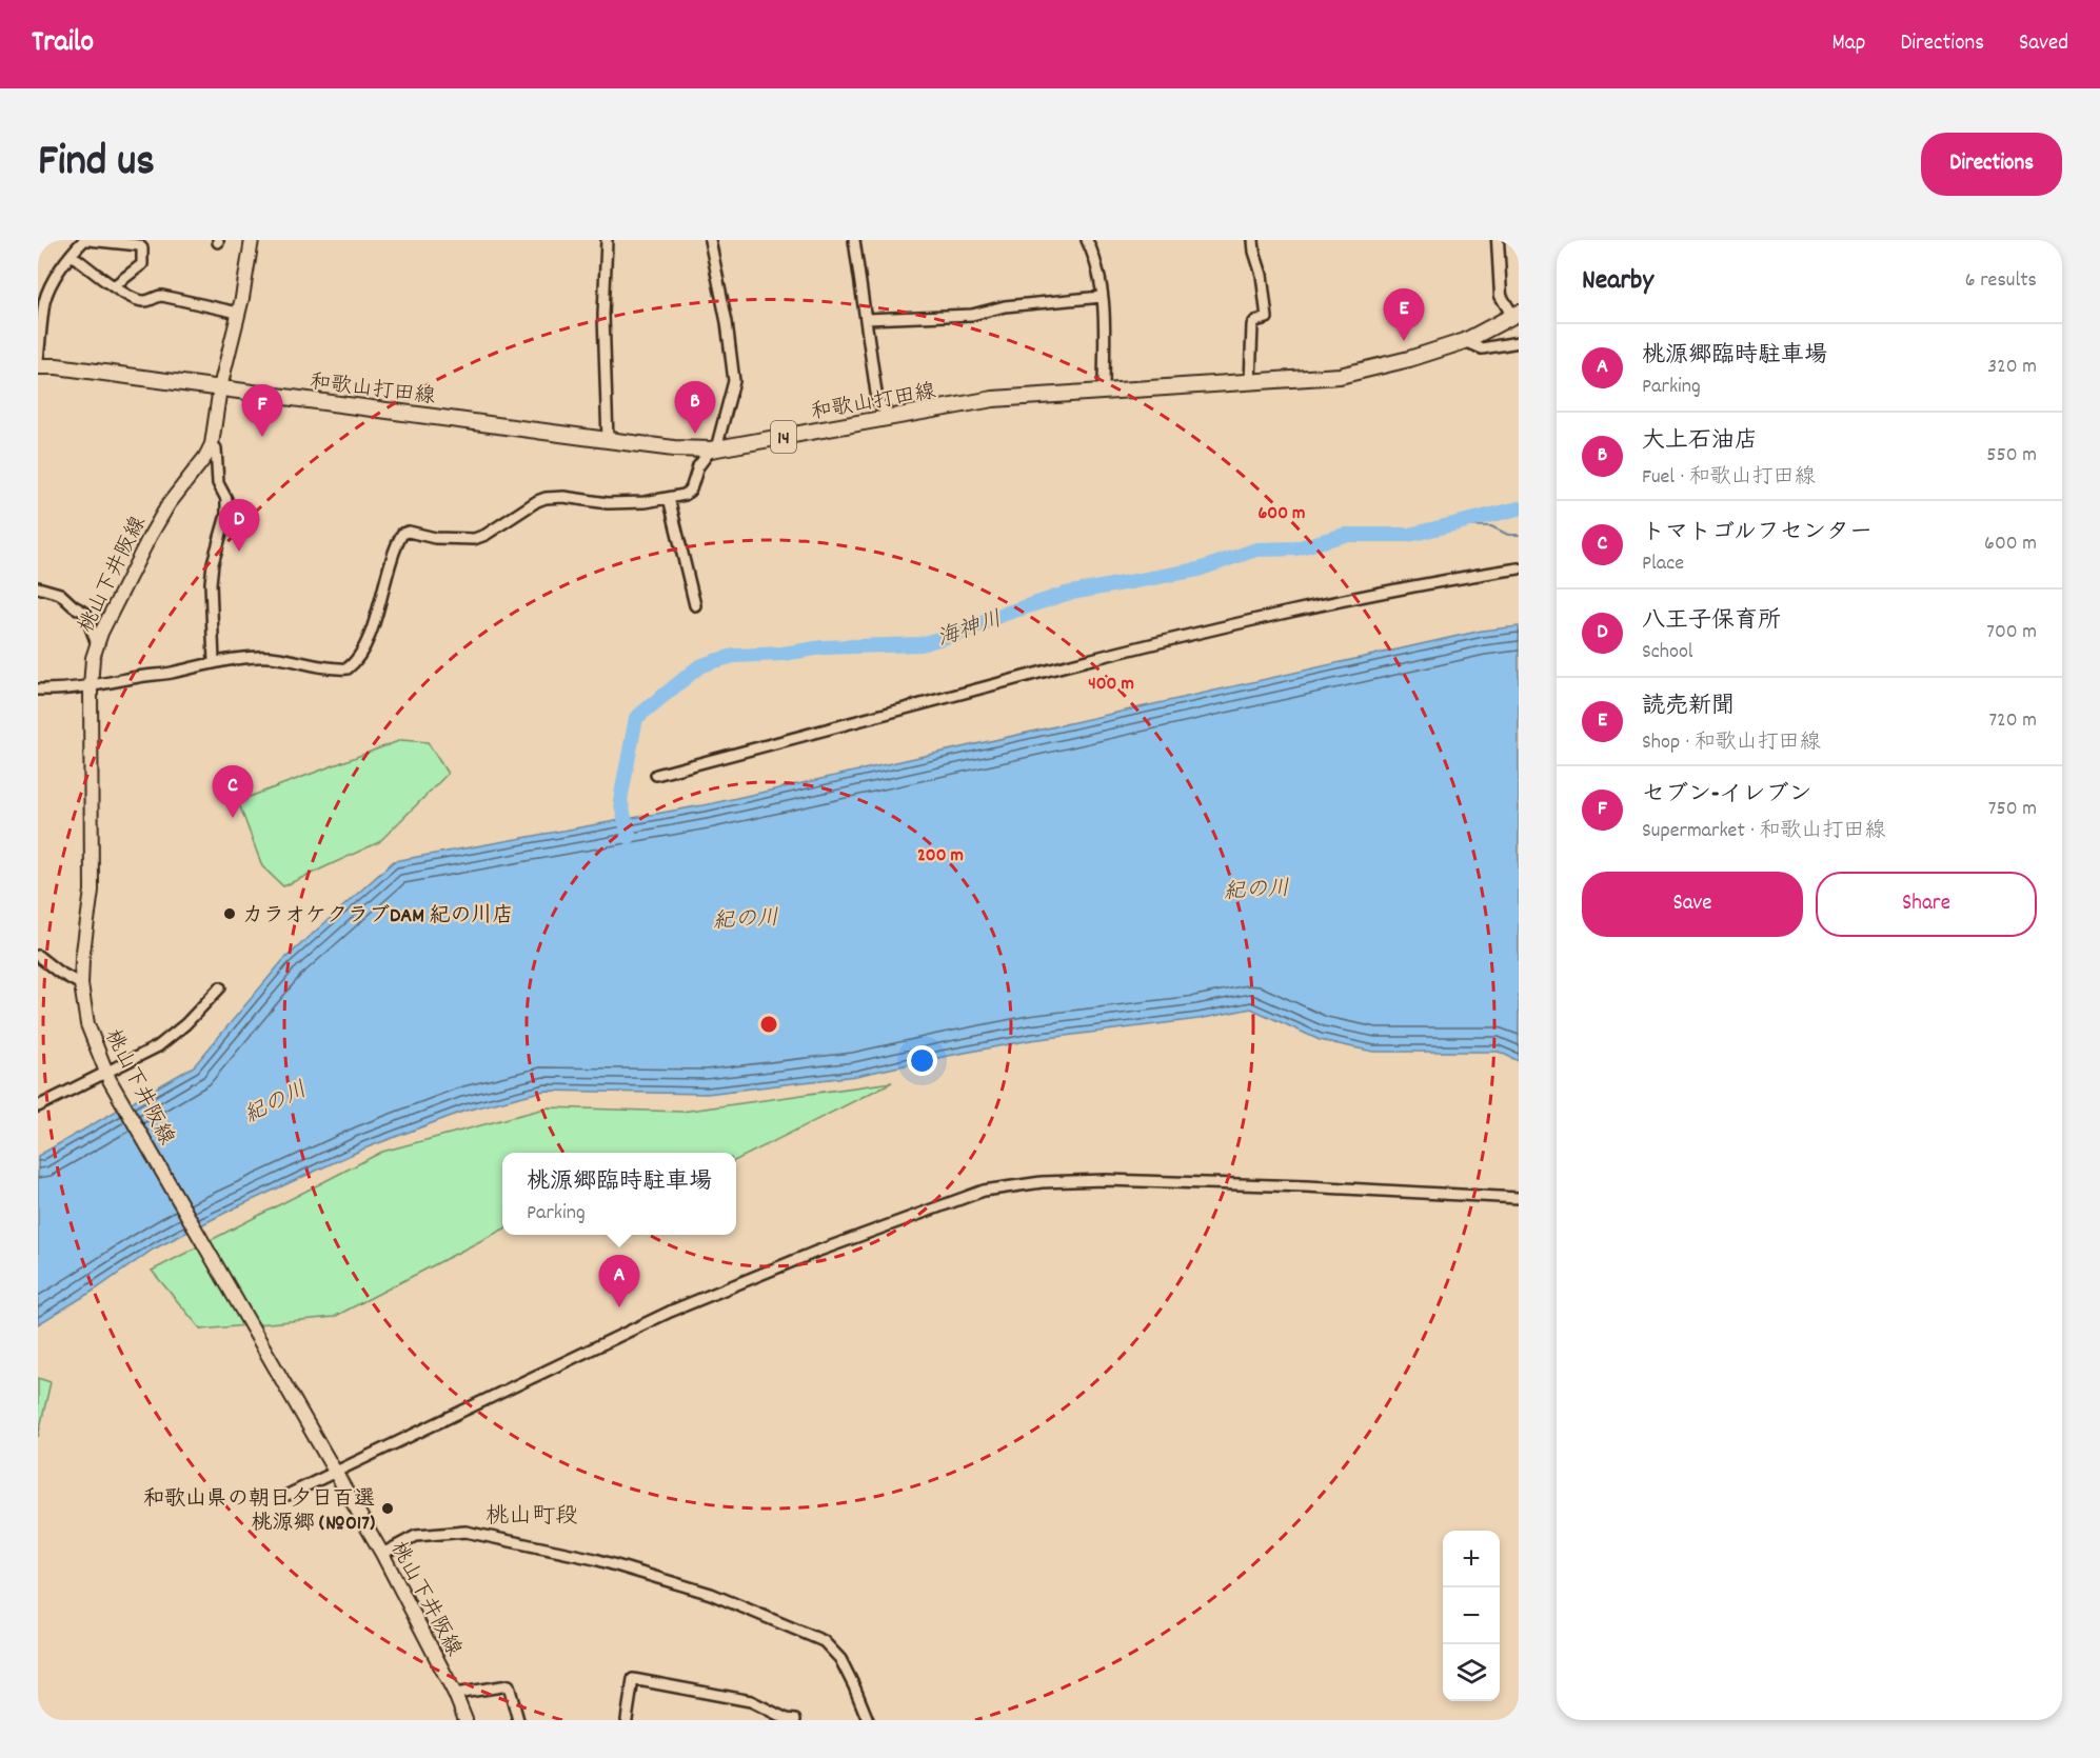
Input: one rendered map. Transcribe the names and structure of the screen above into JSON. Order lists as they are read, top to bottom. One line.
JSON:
{"streets":{"main road":["和歌山打田線","14","桃山下井阪線"]},"crossings":[["和歌山打田線","桃山下井阪線"]],"districts":["桃山町段"],"water":["海神川","紀の川"],"places":["カラオケクラブDAM 紀の川店","和歌山県の朝日夕日百選 桃源郷 (№017)"],"page":{"header":"Trailo","nav":["Map","Directions","Saved"],"title":"Find us","buttons":["Directions",["Save","Share"]],"heading":["Nearby","6 results"],"pins":["E","B","F","D","C","A"],"list":[{"mark":"A","name":"桃源郷臨時駐車場","note":"Parking","value":"320 m"},{"mark":"B","name":"大上石油店","note":"Fuel · 和歌山打田線","value":"550 m"},{"mark":"C","name":"トマトゴルフセンター","note":"Place","value":"600 m"},{"mark":"D","name":"八王子保育所","note":"School","value":"700 m"},{"mark":"E","name":"読売新聞","note":"Shop · 和歌山打田線","value":"720 m"},{"mark":"F","name":"セブン-イレブン","note":"Supermarket · 和歌山打田線","value":"750 m"}],"popup":["桃源郷臨時駐車場","Parking"],"map_buttons":["+","−"]},"rings":["600 m","400 m","200 m"]}
